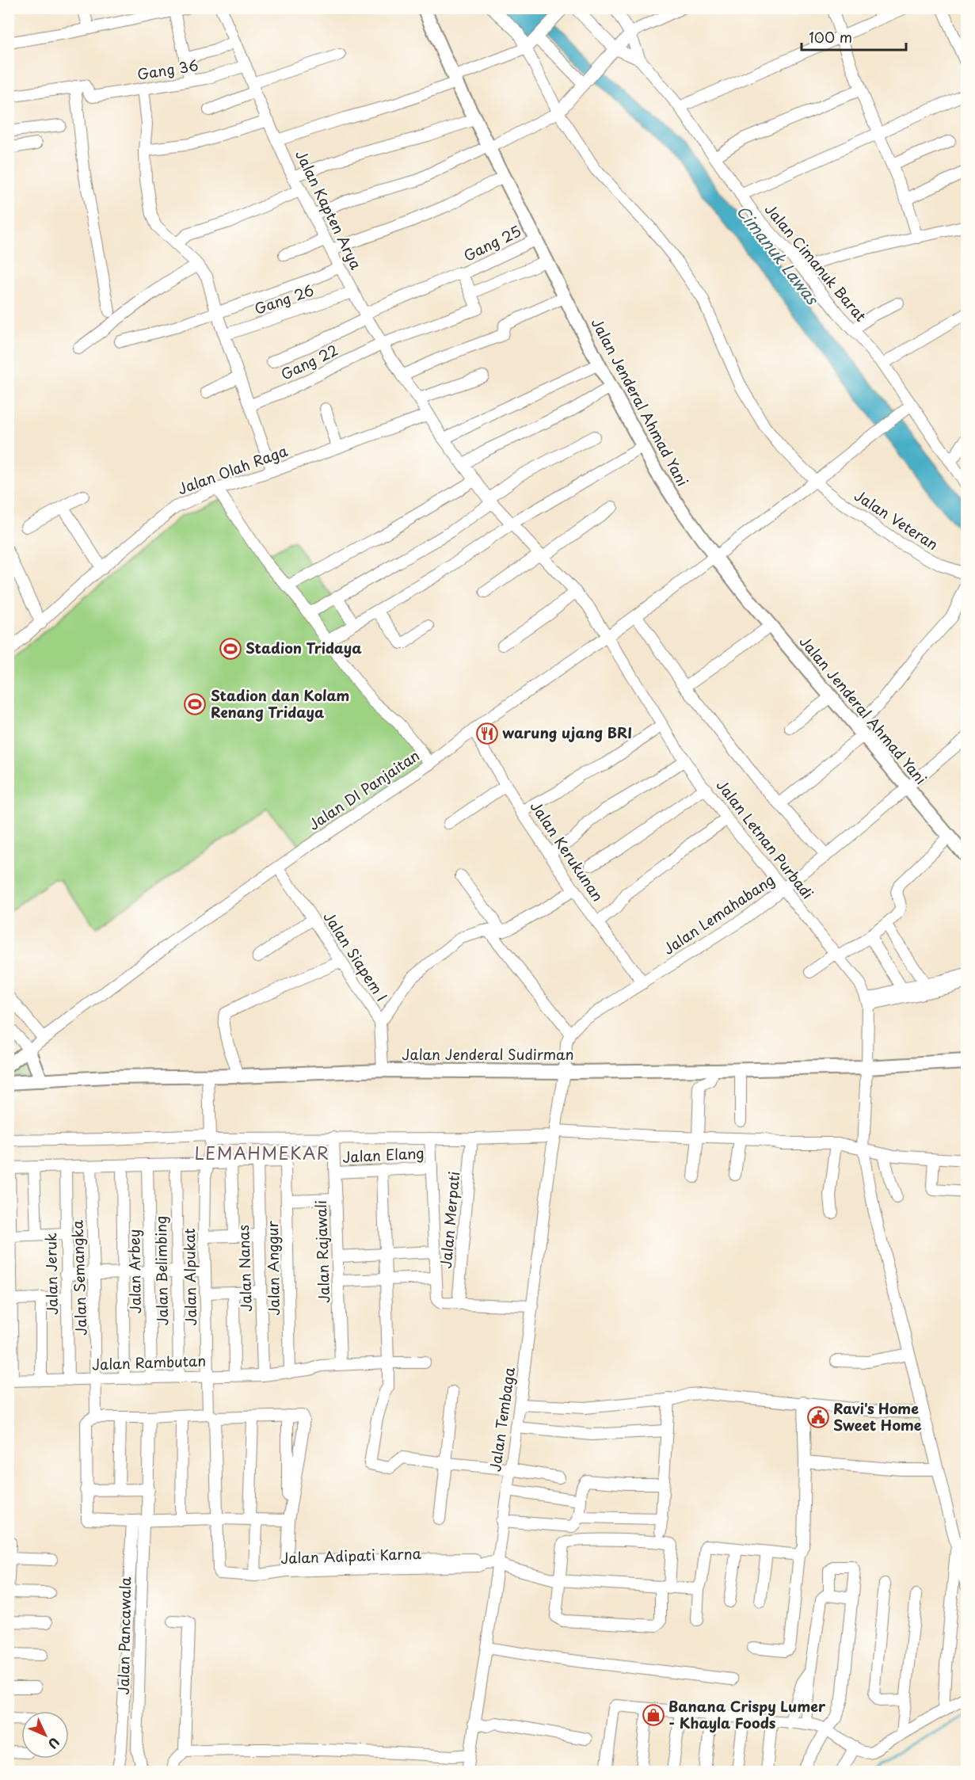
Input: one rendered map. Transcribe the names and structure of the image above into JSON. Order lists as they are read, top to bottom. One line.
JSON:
{"streets":{"main road":["Jalan Jenderal Ahmad Yani","Jalan Jenderal Sudirman"],"street":["Gang 36","Jalan Kapten Arya","Gang 25","Jalan Cimanuk Barat","Gang 26","Gang 22","Jalan Olah Raga","Jalan Veteran","Jalan DI Panjaitan","Jalan Letnan Purbadi","Jalan Kerukunan","Jalan Lemahabang","Jalan Siapem I","Jalan Elang","Jalan Merpati","Jalan Rajawali","Jalan Nanas","Jalan Anggur","Jalan Belimbing","Jalan Arbey","Jalan Jeruk","Jalan Alpukat","Jalan Semangka","Jalan Rambutan","Jalan Tembaga","Jalan Adipati Karna","Jalan Pancawala"]},"crossings":[["Gang 36","Jalan Kapten Arya"],["Jalan Kapten Arya","Gang 25"],["Jalan Kapten Arya","Gang 26"],["Jalan Kapten Arya","Gang 22"],["Jalan Kapten Arya","Jalan Olah Raga"],["Jalan Kapten Arya","Jalan Letnan Purbadi"],["Gang 25","Jalan Jenderal Ahmad Yani"],["Jalan Cimanuk Barat","Jalan DI Panjaitan"],["Jalan Jenderal Ahmad Yani","Jalan DI Panjaitan"],["Jalan Jenderal Ahmad Yani","Jalan Lemahabang"],["Jalan Veteran","Jalan DI Panjaitan"],["Jalan DI Panjaitan","Jalan Letnan Purbadi"],["Jalan DI Panjaitan","Jalan Kerukunan"],["Jalan DI Panjaitan","Jalan Siapem I"],["Jalan Letnan Purbadi","Jalan Lemahabang"],["Jalan Letnan Purbadi","Jalan Jenderal Sudirman"],["Jalan Kerukunan","Jalan Lemahabang"],["Jalan Siapem I","Jalan Jenderal Sudirman"],["Jalan Jenderal Sudirman","Jalan Alpukat"],["Jalan Jenderal Sudirman","Jalan Tembaga"],["Jalan Elang","Jalan Rajawali"],["Jalan Rajawali","Jalan Rambutan"],["Jalan Nanas","Jalan Anggur"],["Jalan Nanas","Jalan Rambutan"],["Jalan Anggur","Jalan Rambutan"],["Jalan Belimbing","Jalan Rambutan"],["Jalan Arbey","Jalan Rambutan"],["Jalan Jeruk","Jalan Rambutan"],["Jalan Alpukat","Jalan Rambutan"],["Jalan Alpukat","Jalan Adipati Karna"],["Jalan Semangka","Jalan Rambutan"],["Jalan Semangka","Jalan Pancawala"],["Jalan Tembaga","Jalan Adipati Karna"]],"districts":["LEMAHMEKAR"],"water":["Cimanuk Lawas"],"places":{"sports":["Stadion Tridaya","Stadion dan Kolam Renang Tridaya"],"restaurant":["warung ujang BRI"],"public building":["Ravi's Home Sweet Home"],"shop":["Banana Crispy Lumer - Khayla Foods"]},"scale_bar":"100 m","north":"bottom right"}
